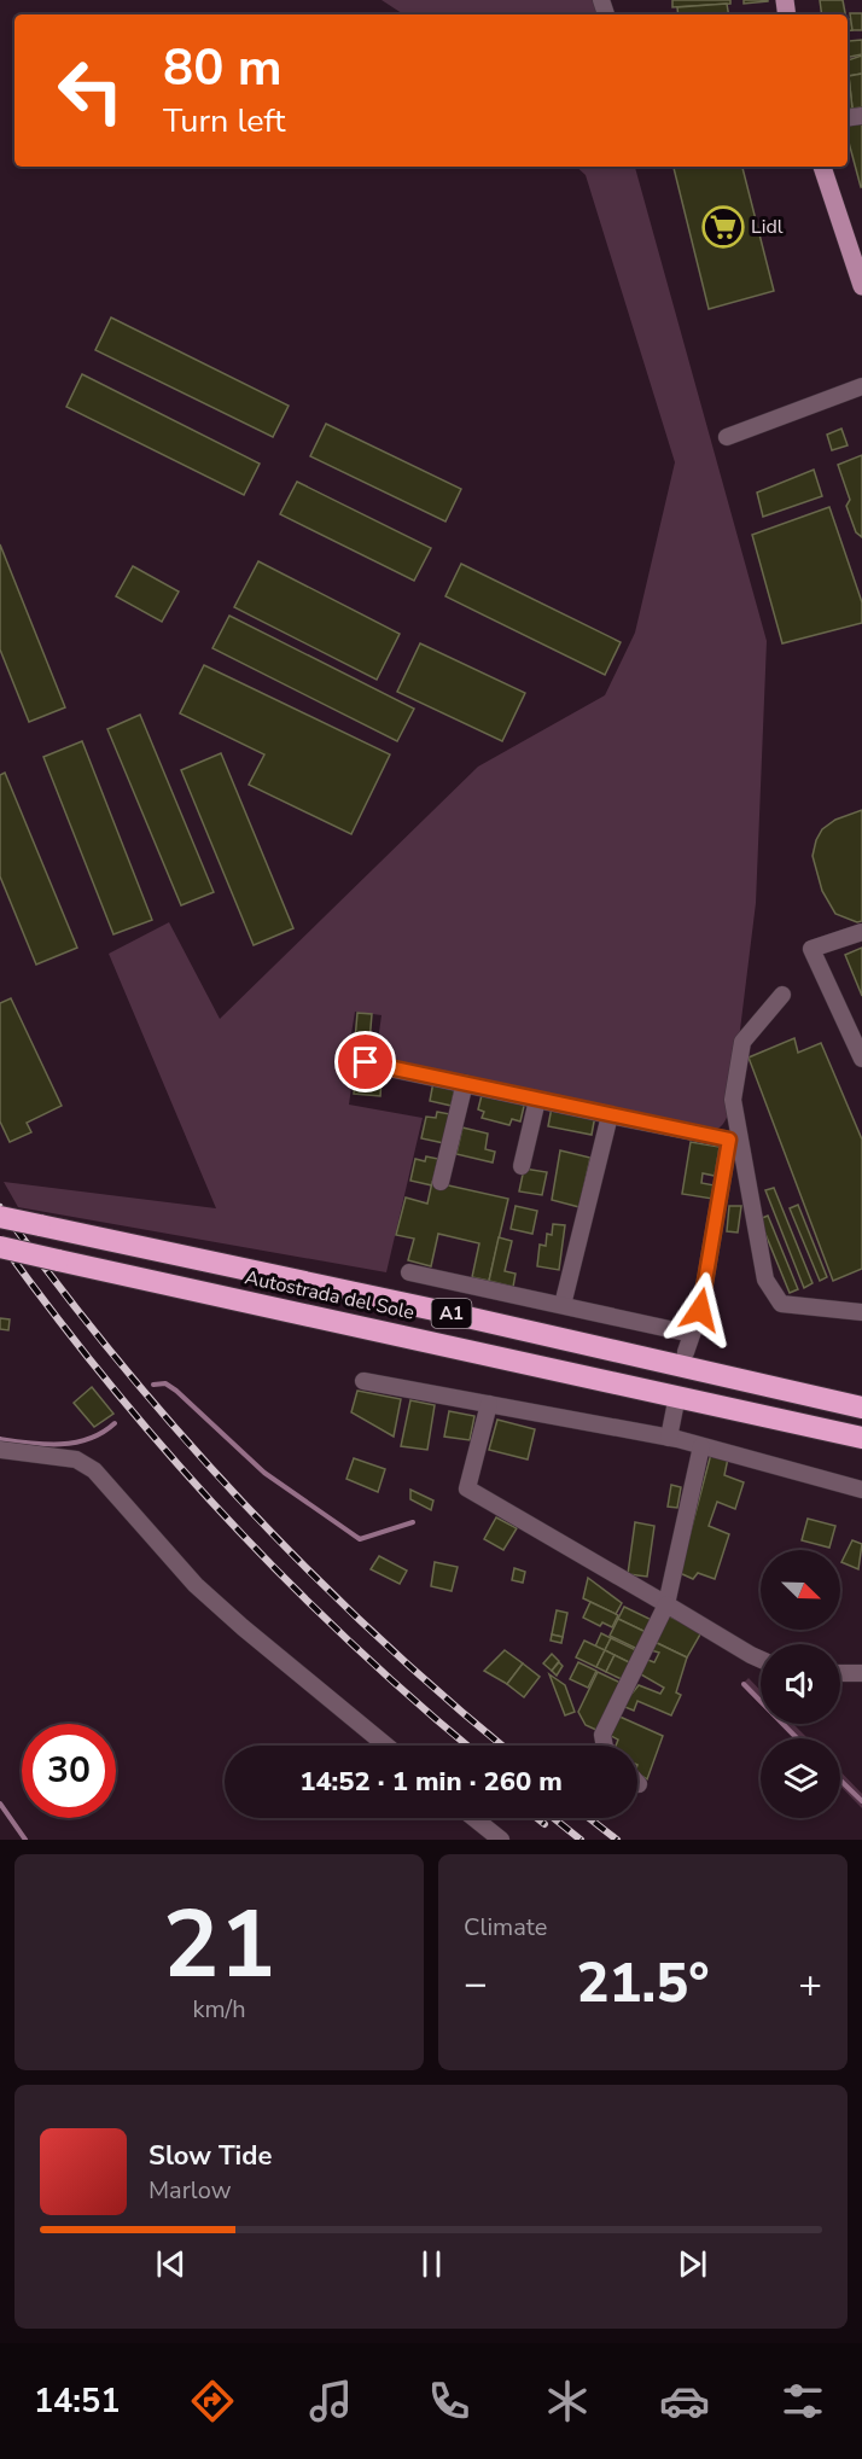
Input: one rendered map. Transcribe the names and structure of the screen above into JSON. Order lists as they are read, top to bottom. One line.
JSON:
{"streets":{"highway":["Autostrada del Sole","A1"]},"places":{"supermarket":["Lidl"]},"north":"bottom right","page":{"turn":["80 m","Turn left"],"limit":"30","trip":"14:52 · 1 min · 260 m","tile":[["21","km/h"],"Climate"],"heat":["−","21.5°","+"],"song":["Slow Tide","Marlow"],"tabs":"14:51"}}
